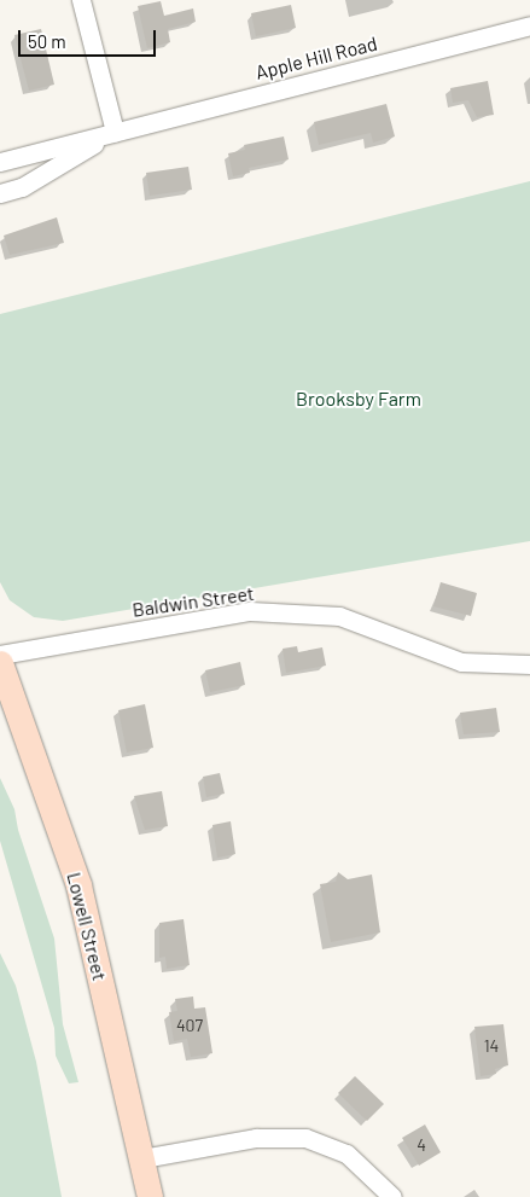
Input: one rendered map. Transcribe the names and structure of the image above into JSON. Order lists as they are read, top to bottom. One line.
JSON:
{"streets":{"main road":["Lowell Street"],"street":["Apple Hill Road","Baldwin Street"]},"parks":["Brooksby Farm"],"house_numbers":["407","14","4"],"scale_bar":"50 m"}
